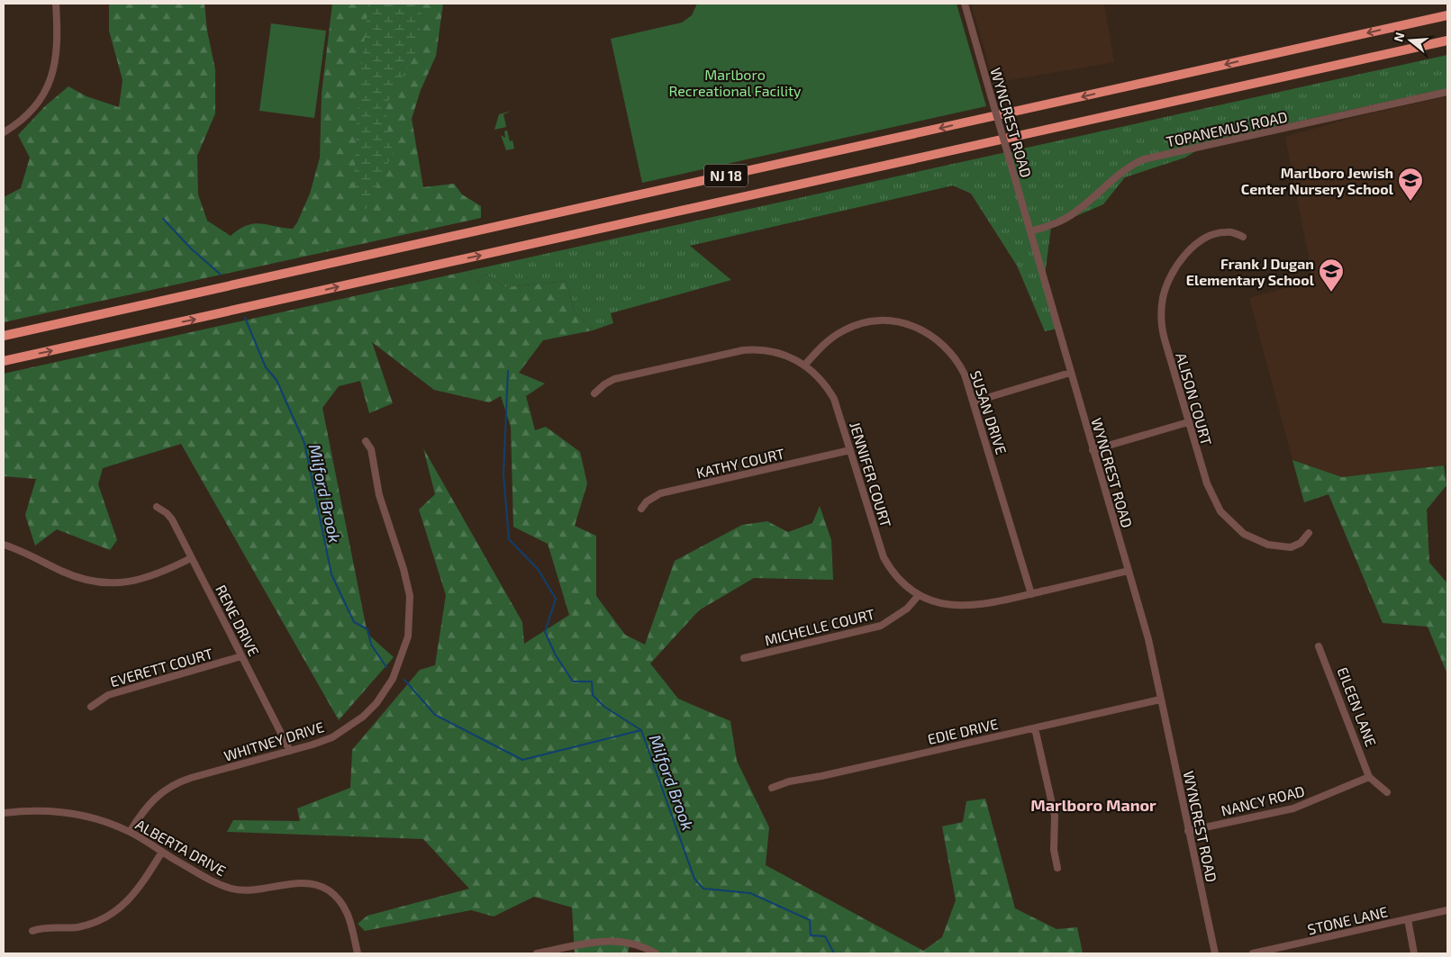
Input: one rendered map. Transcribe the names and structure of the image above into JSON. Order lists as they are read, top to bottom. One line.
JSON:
{"streets":{"highway":["NJ 18"],"street":["WYNCREST ROAD","TOPANEMUS ROAD","ALISON COURT","SUSAN DRIVE","KATHY COURT","JENNIFER COURT","RENE DRIVE","MICHELLE COURT","EVERETT COURT","EILEEN LANE","EDIE DRIVE","WHITNEY DRIVE","NANCY ROAD","ALBERTA DRIVE","STONE LANE"]},"crossings":[["WYNCREST ROAD","TOPANEMUS ROAD"],["WYNCREST ROAD","JENNIFER COURT"],["WYNCREST ROAD","EDIE DRIVE"],["WYNCREST ROAD","NANCY ROAD"],["SUSAN DRIVE","JENNIFER COURT"],["KATHY COURT","JENNIFER COURT"],["JENNIFER COURT","MICHELLE COURT"],["RENE DRIVE","EVERETT COURT"],["RENE DRIVE","WHITNEY DRIVE"],["EILEEN LANE","NANCY ROAD"],["WHITNEY DRIVE","ALBERTA DRIVE"]],"districts":["Marlboro Manor"],"water":["Milford Brook"],"parks":["Marlboro Recreational Facility"],"places":{"school or university":["Marlboro Jewish Center Nursery School","Frank J Dugan Elementary School"]},"north":"left"}
